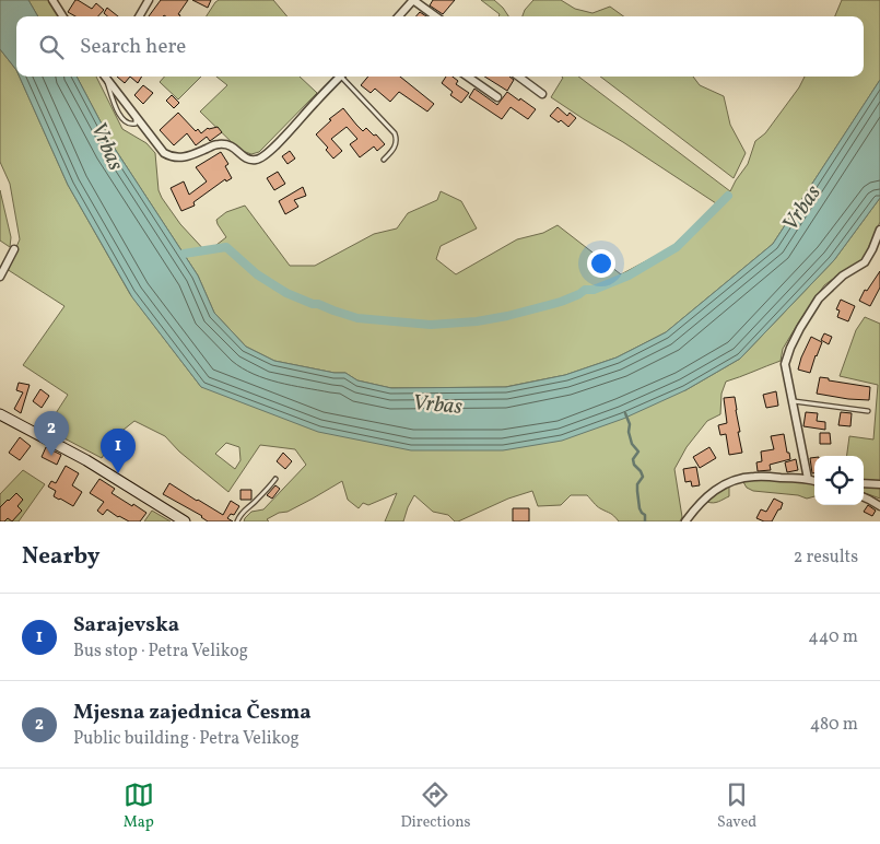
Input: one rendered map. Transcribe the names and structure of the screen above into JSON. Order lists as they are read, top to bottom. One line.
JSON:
{"water":["Vrbas"],"page":{"search":"Search here","pins":["2","1"],"heading":["Nearby","2 results"],"list":[{"mark":"1","name":"Sarajevska","note":"Bus stop · Petra Velikog","value":"440 m"},{"mark":"2","name":"Mjesna zajednica Česma","note":"Public building · Petra Velikog","value":"480 m"}],"nav":["Map","Directions","Saved"]}}
